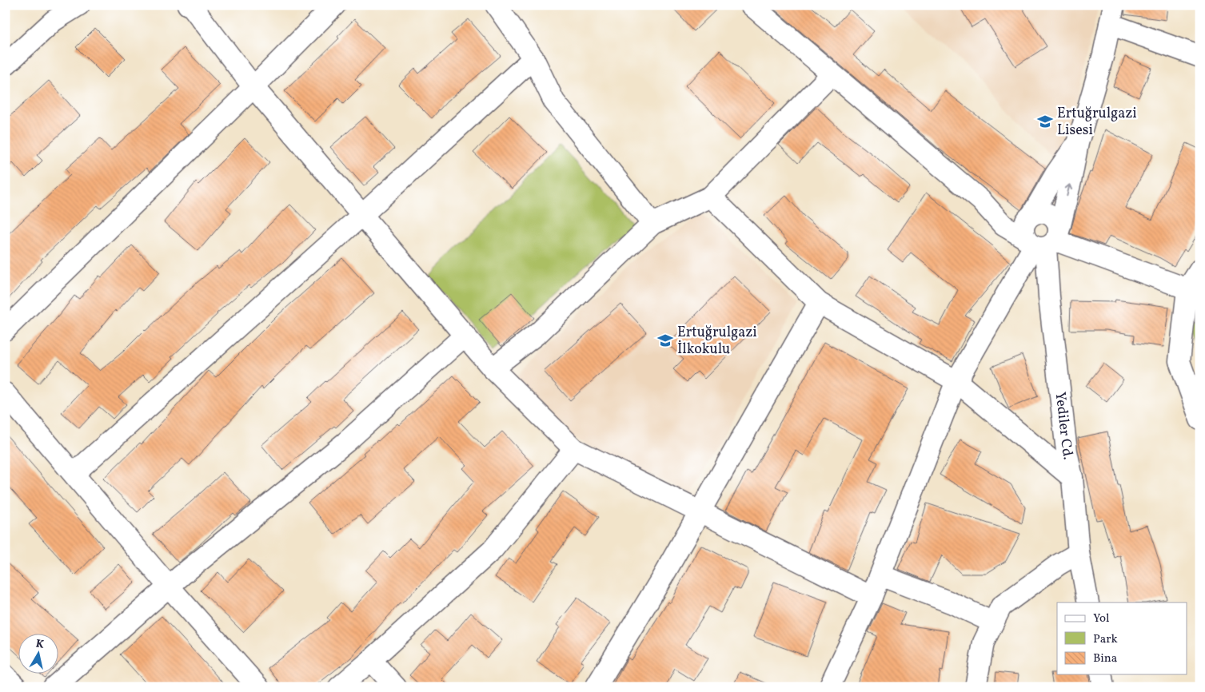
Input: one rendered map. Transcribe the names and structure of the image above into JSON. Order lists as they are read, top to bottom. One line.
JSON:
{"streets":{"street":["Yediler Cd."]},"places":{"school or university":["Ertuğrulgazi Lisesi","Ertuğrulgazi İlkokulu"]},"legend":["Yol","Park","Bina"],"north":"top"}
